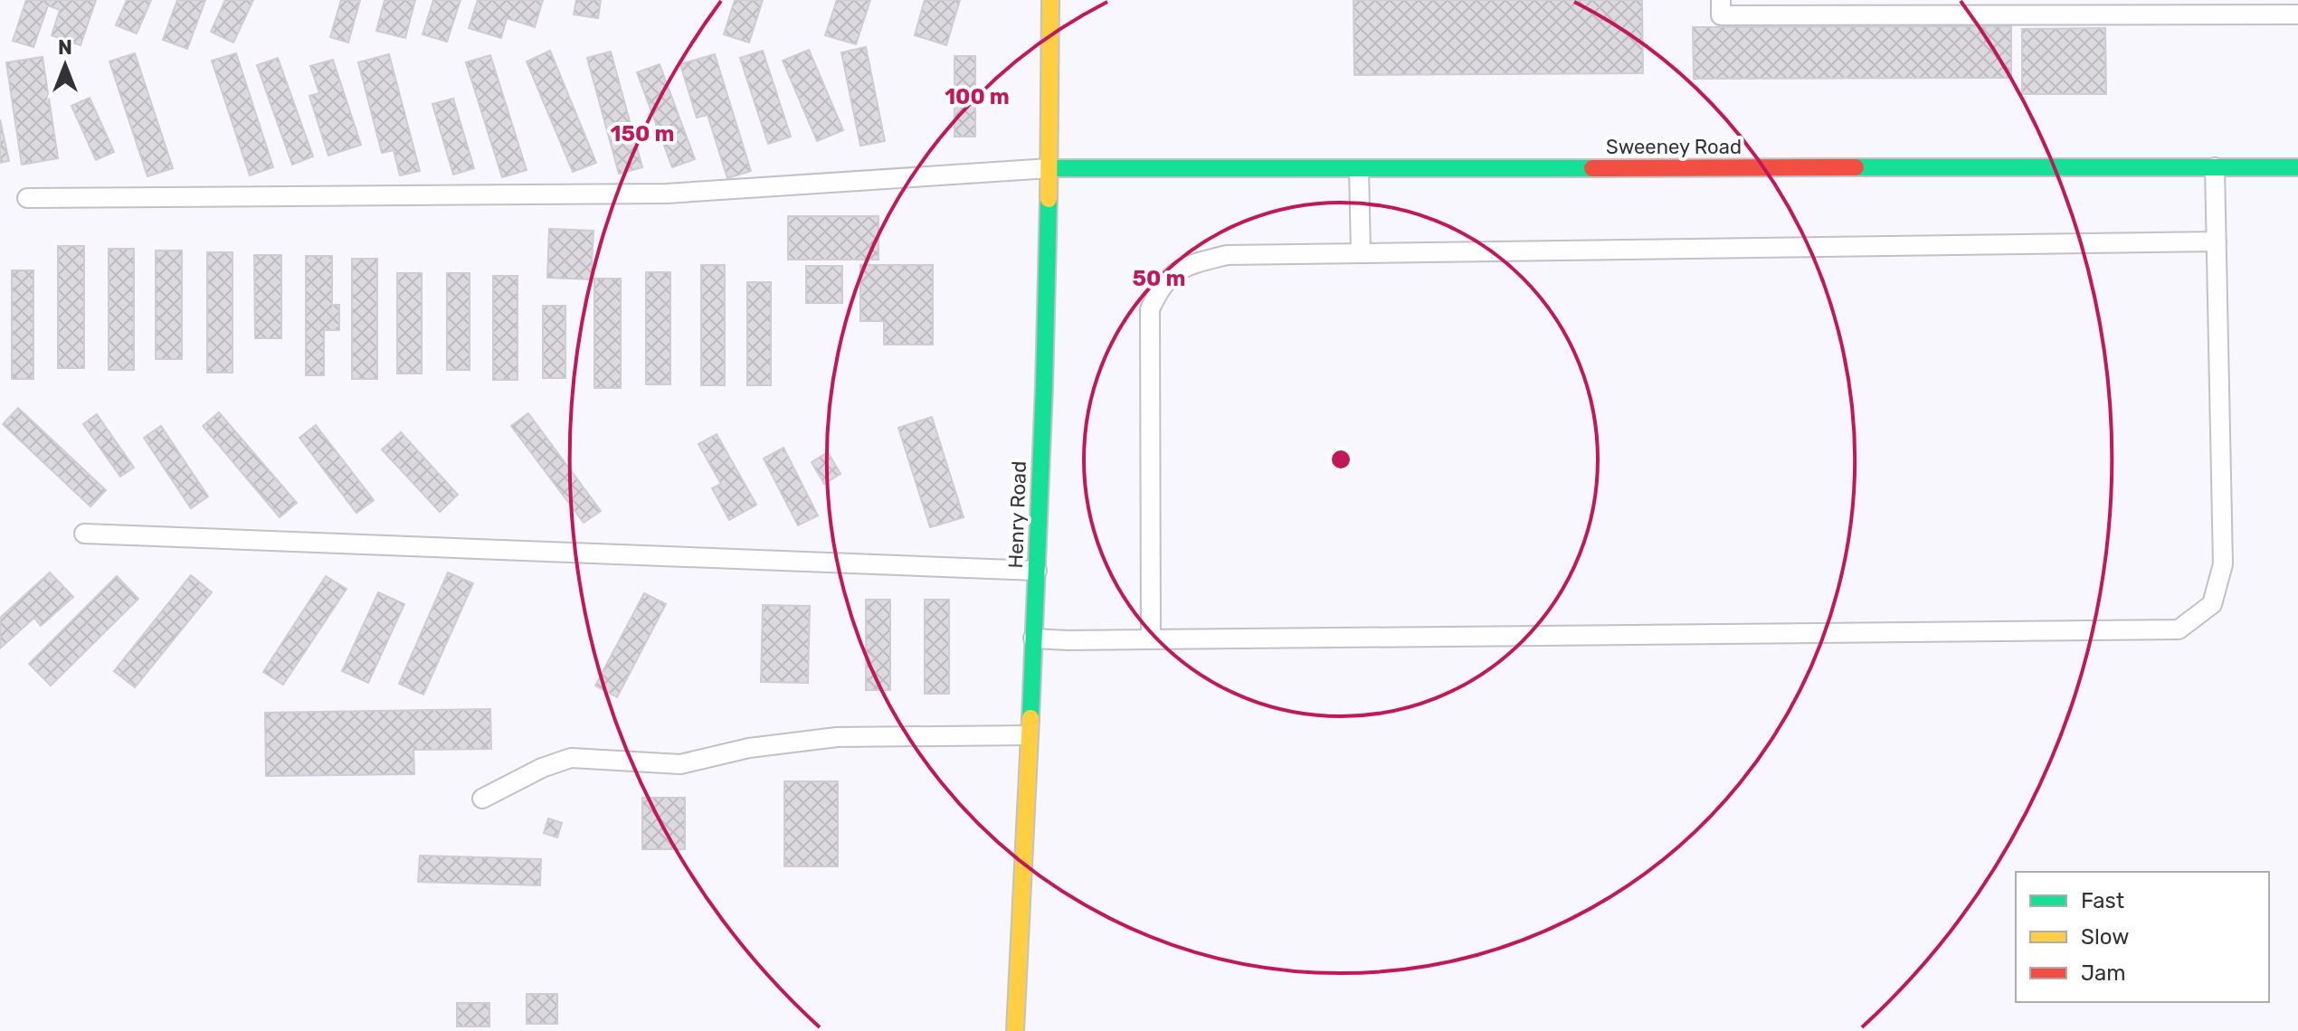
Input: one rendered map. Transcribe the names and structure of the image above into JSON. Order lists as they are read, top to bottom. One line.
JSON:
{"streets":{"street":["Sweeney Road","Henry Road"]},"crossings":[["Sweeney Road","Henry Road"]],"legend":["Fast","Slow","Jam"],"north":"top","rings":["100 m","150 m","50 m"]}
